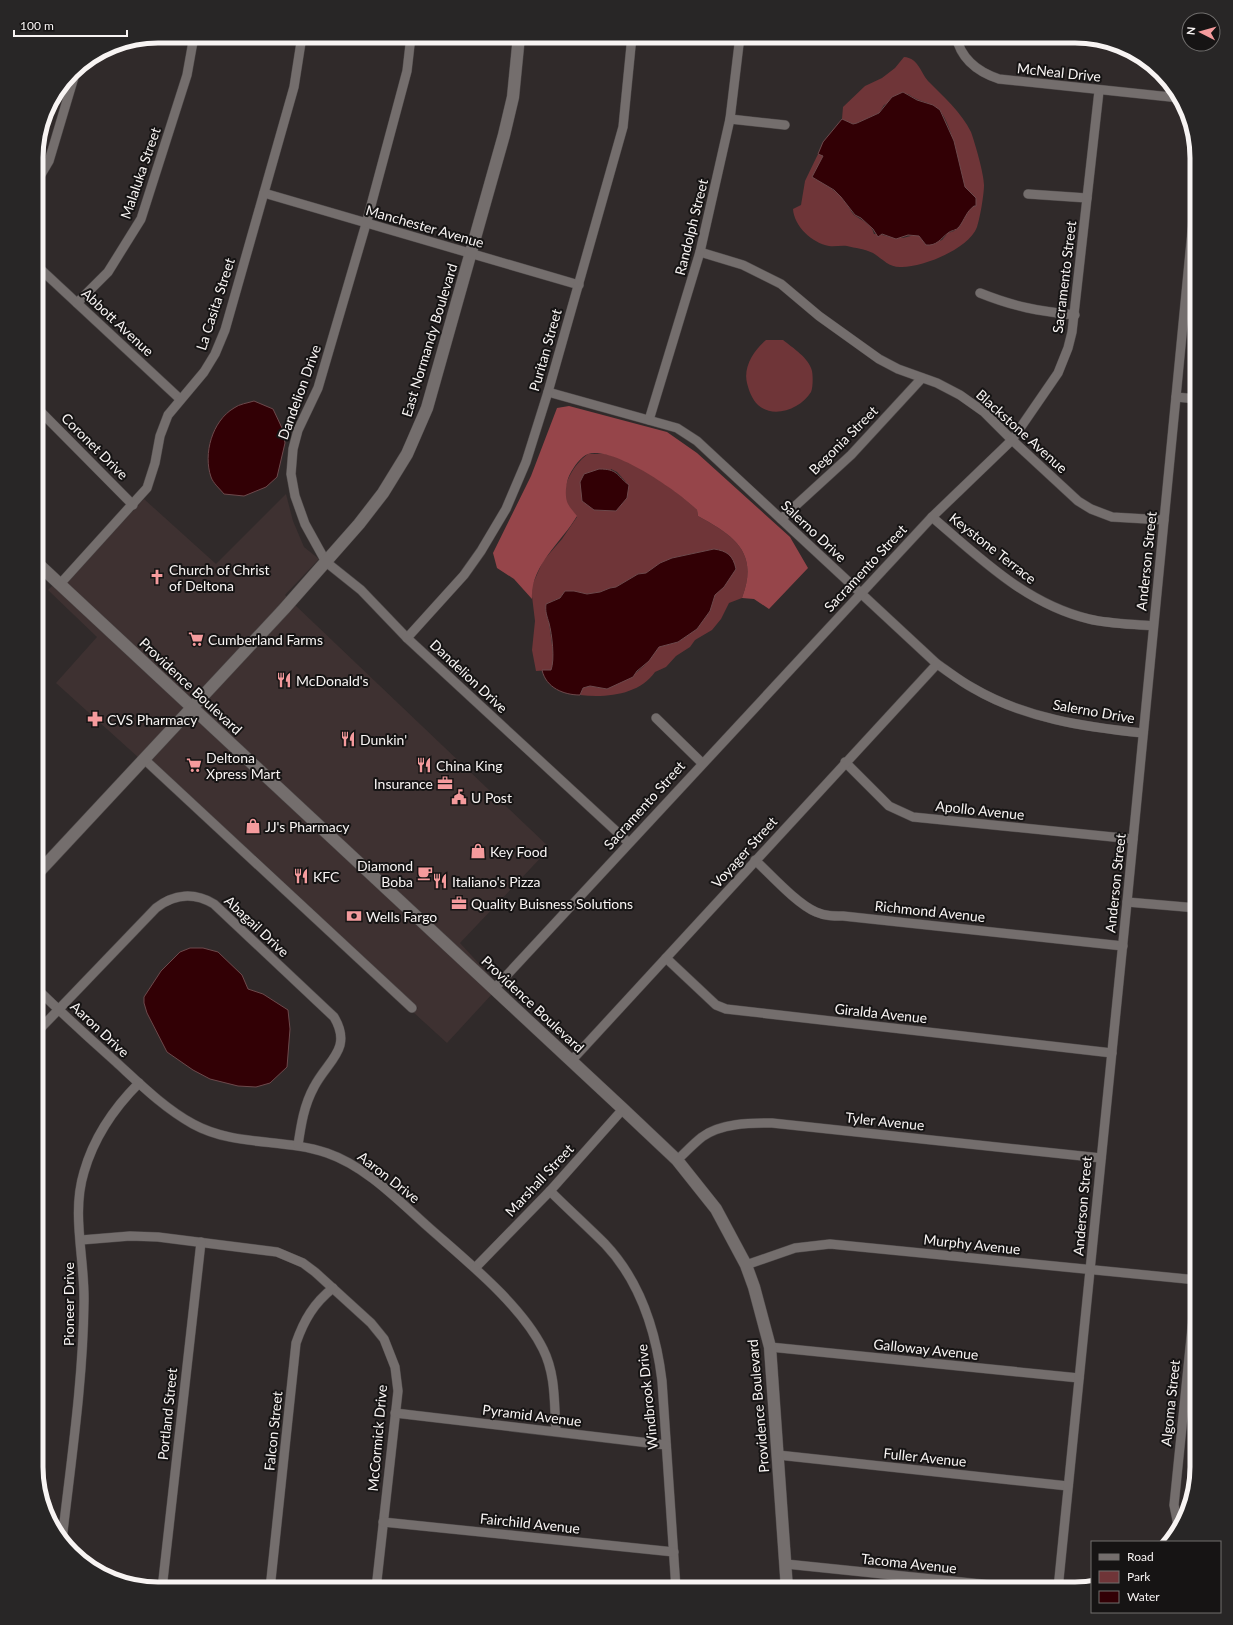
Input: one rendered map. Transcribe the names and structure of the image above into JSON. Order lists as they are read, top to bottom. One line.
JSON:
{"streets":{"main road":["East Normandy Boulevard","Providence Boulevard"],"street":["McNeal Drive","Malaluka Street","Manchester Avenue","Randolph Street","Sacramento Street","La Casita Street","Abbott Avenue","Puritan Street","Dandelion Drive","Blackstone Avenue","Begonia Street","Coronet Drive","Salerno Drive","Keystone Terrace","Anderson Street","Apollo Avenue","Voyager Street","Richmond Avenue","Abagail Drive","Giralda Avenue","Aaron Drive","Tyler Avenue","Marshall Street","Murphy Avenue","Pioneer Drive","Galloway Avenue","Windbrook Drive","Algoma Street","Portland Street","Pyramid Avenue","Falcon Street","McCormick Drive","Fuller Avenue","Fairchild Avenue","Tacoma Avenue"]},"crossings":[["McNeal Drive","Sacramento Street"],["Malaluka Street","Abbott Avenue"],["Manchester Avenue","La Casita Street"],["Manchester Avenue","East Normandy Boulevard"],["Manchester Avenue","Puritan Street"],["Manchester Avenue","Dandelion Drive"],["Randolph Street","Blackstone Avenue"],["Randolph Street","Salerno Drive"],["Sacramento Street","Dandelion Drive"],["Sacramento Street","Blackstone Avenue"],["Sacramento Street","Salerno Drive"],["Sacramento Street","Keystone Terrace"],["Sacramento Street","Providence Boulevard"],["La Casita Street","Abbott Avenue"],["La Casita Street","Coronet Drive"],["La Casita Street","Providence Boulevard"],["East Normandy Boulevard","Dandelion Drive"],["East Normandy Boulevard","Providence Boulevard"],["Puritan Street","Dandelion Drive"],["Puritan Street","Salerno Drive"],["Blackstone Avenue","Begonia Street"],["Blackstone Avenue","Anderson Street"],["Begonia Street","Salerno Drive"],["Salerno Drive","Anderson Street"],["Salerno Drive","Voyager Street"],["Keystone Terrace","Anderson Street"],["Anderson Street","Apollo Avenue"],["Anderson Street","Richmond Avenue"],["Anderson Street","Giralda Avenue"],["Anderson Street","Tyler Avenue"],["Anderson Street","Murphy Avenue"],["Anderson Street","Galloway Avenue"],["Anderson Street","Fuller Avenue"],["Providence Boulevard","Voyager Street"],["Providence Boulevard","Tyler Avenue"],["Providence Boulevard","Marshall Street"],["Providence Boulevard","Murphy Avenue"],["Providence Boulevard","Galloway Avenue"],["Providence Boulevard","Fuller Avenue"],["Providence Boulevard","Tacoma Avenue"],["Apollo Avenue","Voyager Street"],["Voyager Street","Richmond Avenue"],["Voyager Street","Giralda Avenue"],["Abagail Drive","Aaron Drive"],["Aaron Drive","Marshall Street"],["Aaron Drive","Pioneer Drive"],["Aaron Drive","Pyramid Avenue"],["Marshall Street","Windbrook Drive"],["Pioneer Drive","McCormick Drive"],["Windbrook Drive","Pyramid Avenue"],["Windbrook Drive","Fairchild Avenue"],["Portland Street","McCormick Drive"],["Pyramid Avenue","McCormick Drive"],["Falcon Street","McCormick Drive"],["McCormick Drive","Fairchild Avenue"]],"places":{"church":["Church of Christ of Deltona"],"supermarket":["Cumberland Farms","Deltona Xpress Mart"],"restaurant":["McDonald's","Dunkin'","China King","KFC","Italiano's Pizza"],"pharmacy":["CVS Pharmacy"],"office":["Insurance","Quality Buisness Solutions"],"public building":["U Post"],"shop":["JJ's Pharmacy","Key Food"],"cafe":["Diamond Boba"],"bank":["Wells Fargo"]},"legend":["Road","Park","Water"],"scale_bar":"100 m","north":"left"}
